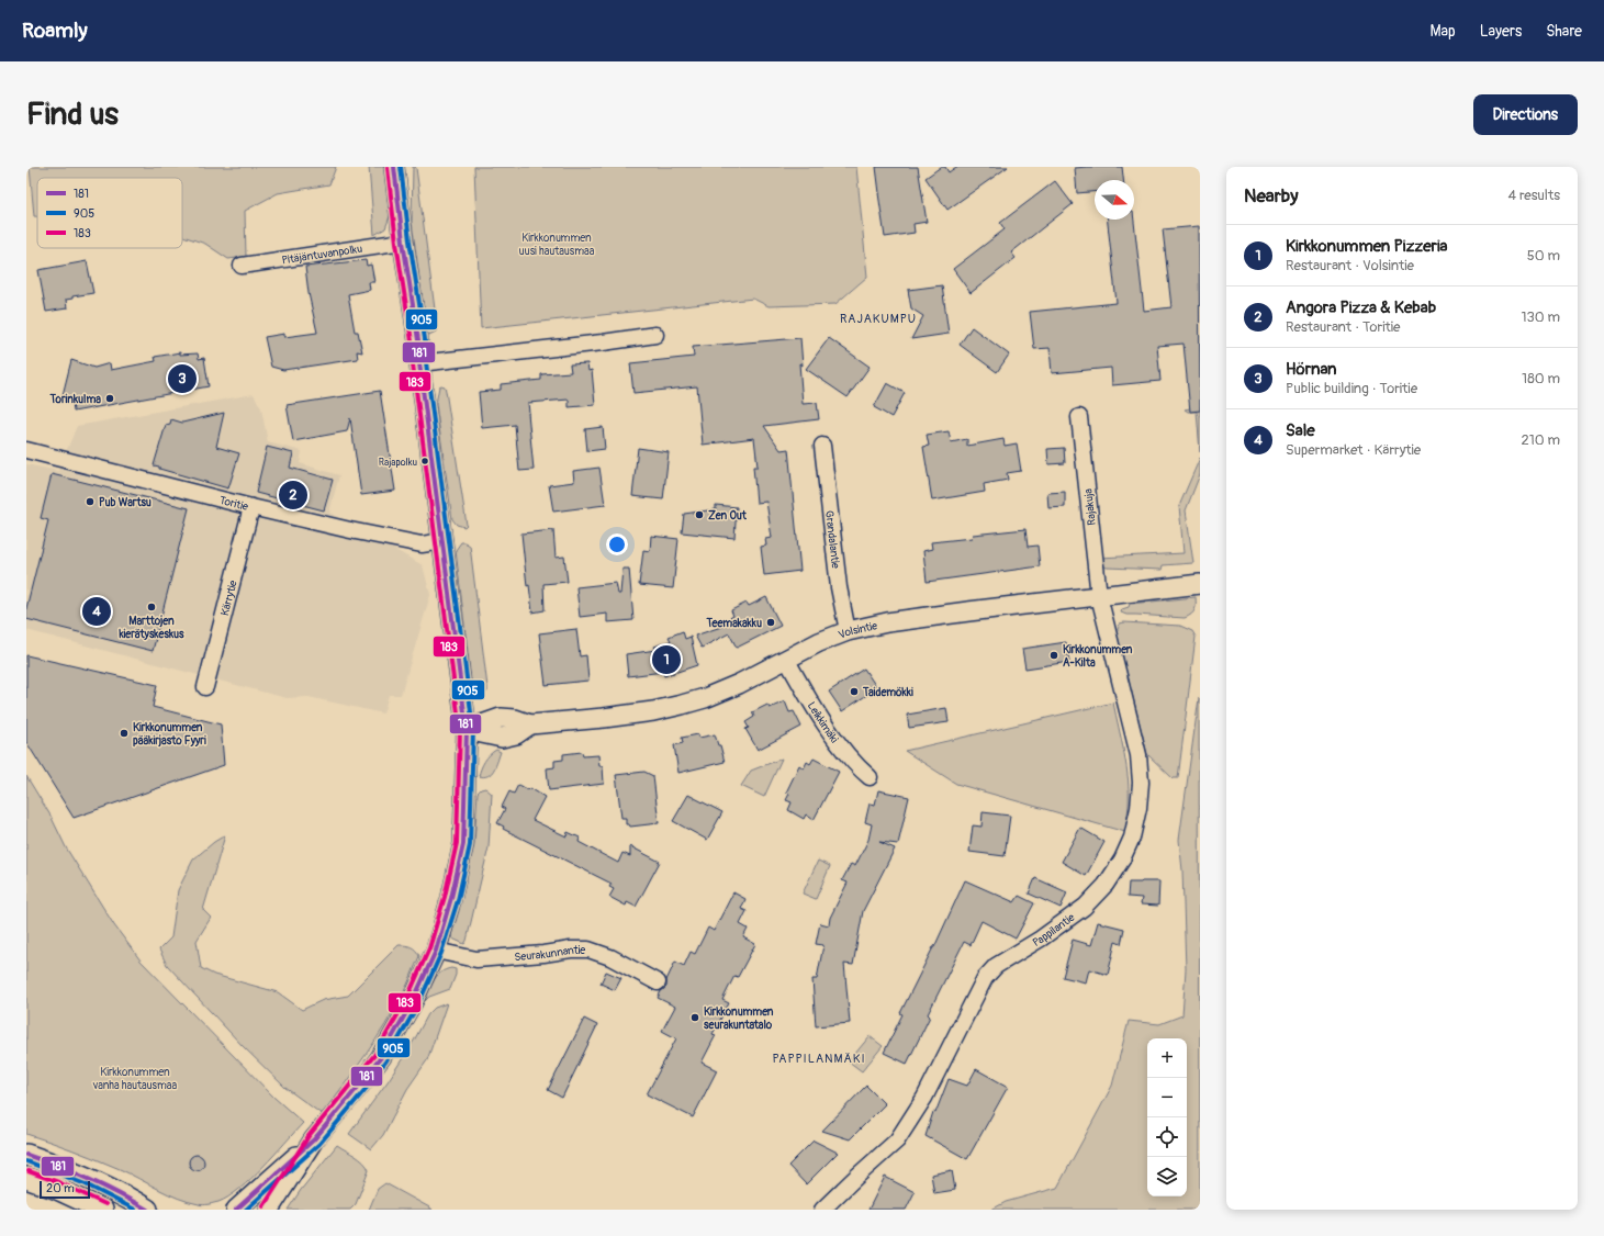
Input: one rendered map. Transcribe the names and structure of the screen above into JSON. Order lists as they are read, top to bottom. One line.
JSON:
{"streets":{"street":["Pitäjäntuvanpolku","Toritie","Rajakuja","Grandalantie","Kärrytie","Volsintie","Leikkimäki","Pappilantie","Seurakunnantie"]},"crossings":[["Toritie","Kärrytie"],["Rajakuja","Volsintie"],["Rajakuja","Pappilantie"],["Grandalantie","Volsintie"],["Volsintie","Leikkimäki"],["Volsintie","Pappilantie"]],"districts":["RAJAKUMPU","PAPPILANMÄKI"],"parks":["Kirkkonummen uusi hautausmaa","Kirkkonummen vanha hautausmaa"],"places":["Torinkulma","Rajapolku","Pub Wartsu","Zen Out","Marttojen kierätyskeskus","Teemakakku","Kirkkonummen A-Kilta","Taidemökki","Kirkkonummen pääkirjasto Fyyri","Kirkkonummen seurakuntatalo"],"lines":["transit line 181","transit line 905","transit line 183"],"legend":["181","905","183"],"scale_bar":"20 m","north":"right","page":{"header":"Roamly","nav":["Map","Layers","Share"],"buttons":"Directions","title":"Find us","heading":["Nearby","4 results"],"list":[{"mark":"1","name":"Kirkkonummen Pizzeria","note":"Restaurant · Volsintie","value":"50 m"},{"mark":"2","name":"Angora Pizza & Kebab","note":"Restaurant · Toritie","value":"130 m"},{"mark":"3","name":"Hörnan","note":"Public building · Toritie","value":"180 m"},{"mark":"4","name":"Sale","note":"Supermarket · Kärrytie","value":"210 m"}],"pins":["3","2","4","1"],"map_buttons":["+","−"],"scale":"20 m"}}
